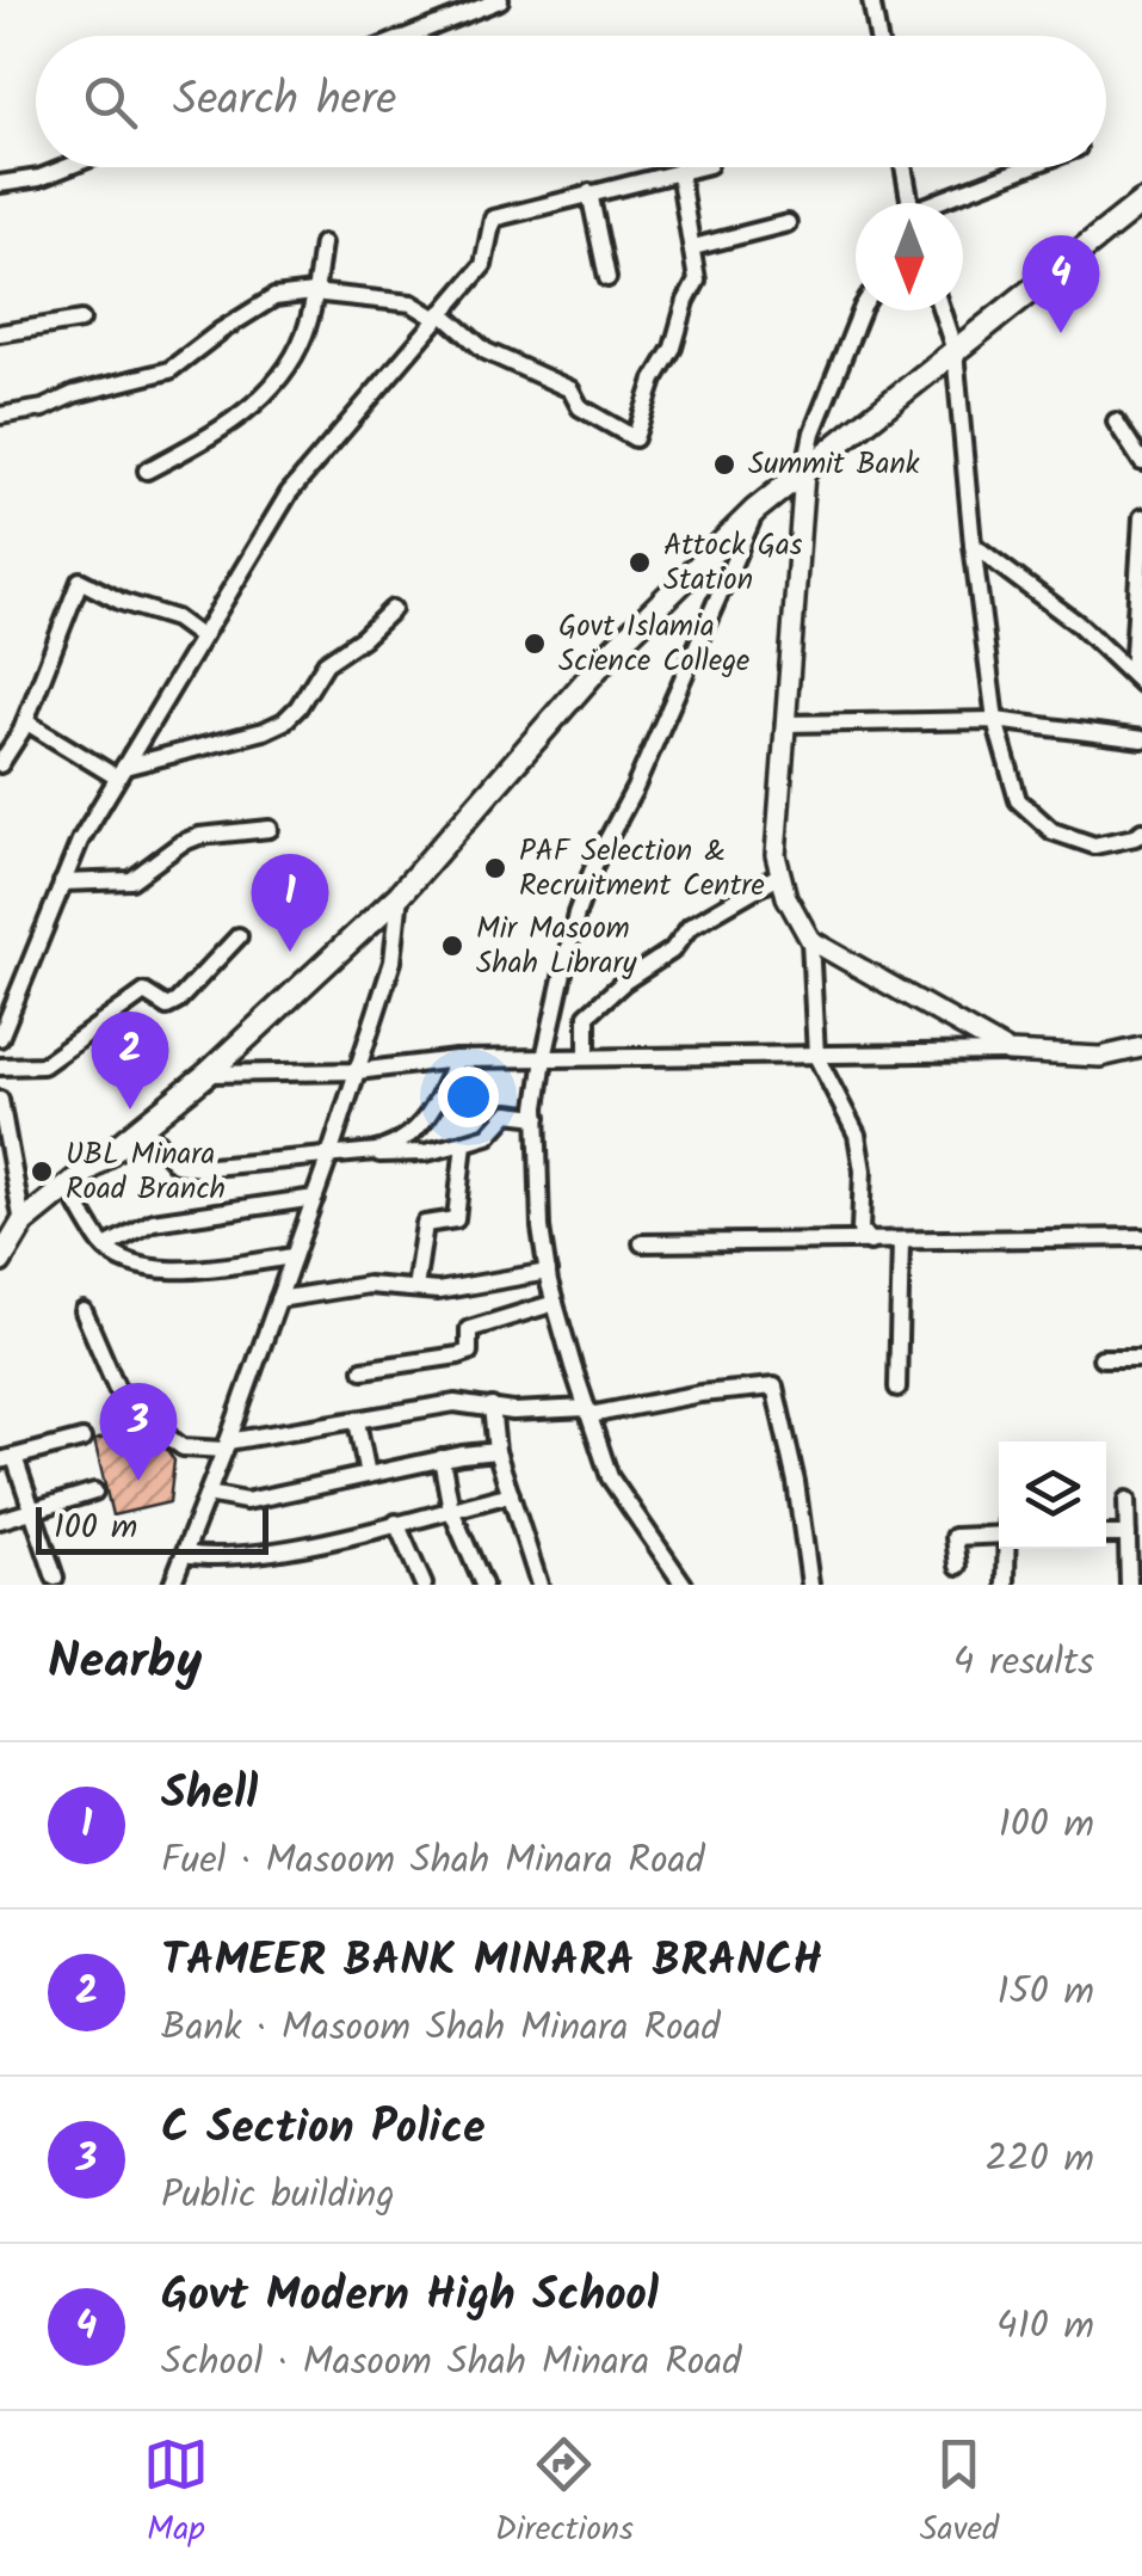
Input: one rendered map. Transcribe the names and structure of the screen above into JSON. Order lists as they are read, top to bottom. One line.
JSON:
{"places":["Summit Bank","Attock Gas Station","Govt Islamia Science College","PAF Selection & Recruitment Centre","Mir Masoom Shah Library","UBL Minara Road Branch"],"scale_bar":"100 m","north":"bottom","page":{"search":"Search here","pins":["4","1","2","3"],"scale":"100 m","heading":["Nearby","4 results"],"list":[{"mark":"1","name":"Shell","note":"Fuel · Masoom Shah Minara Road","value":"100 m"},{"mark":"2","name":"TAMEER BANK MINARA BRANCH","note":"Bank · Masoom Shah Minara Road","value":"150 m"},{"mark":"3","name":"C Section Police","note":"Public building","value":"220 m"},{"mark":"4","name":"Govt Modern High School","note":"School · Masoom Shah Minara Road","value":"410 m"}],"nav":["Map","Directions","Saved"]}}
